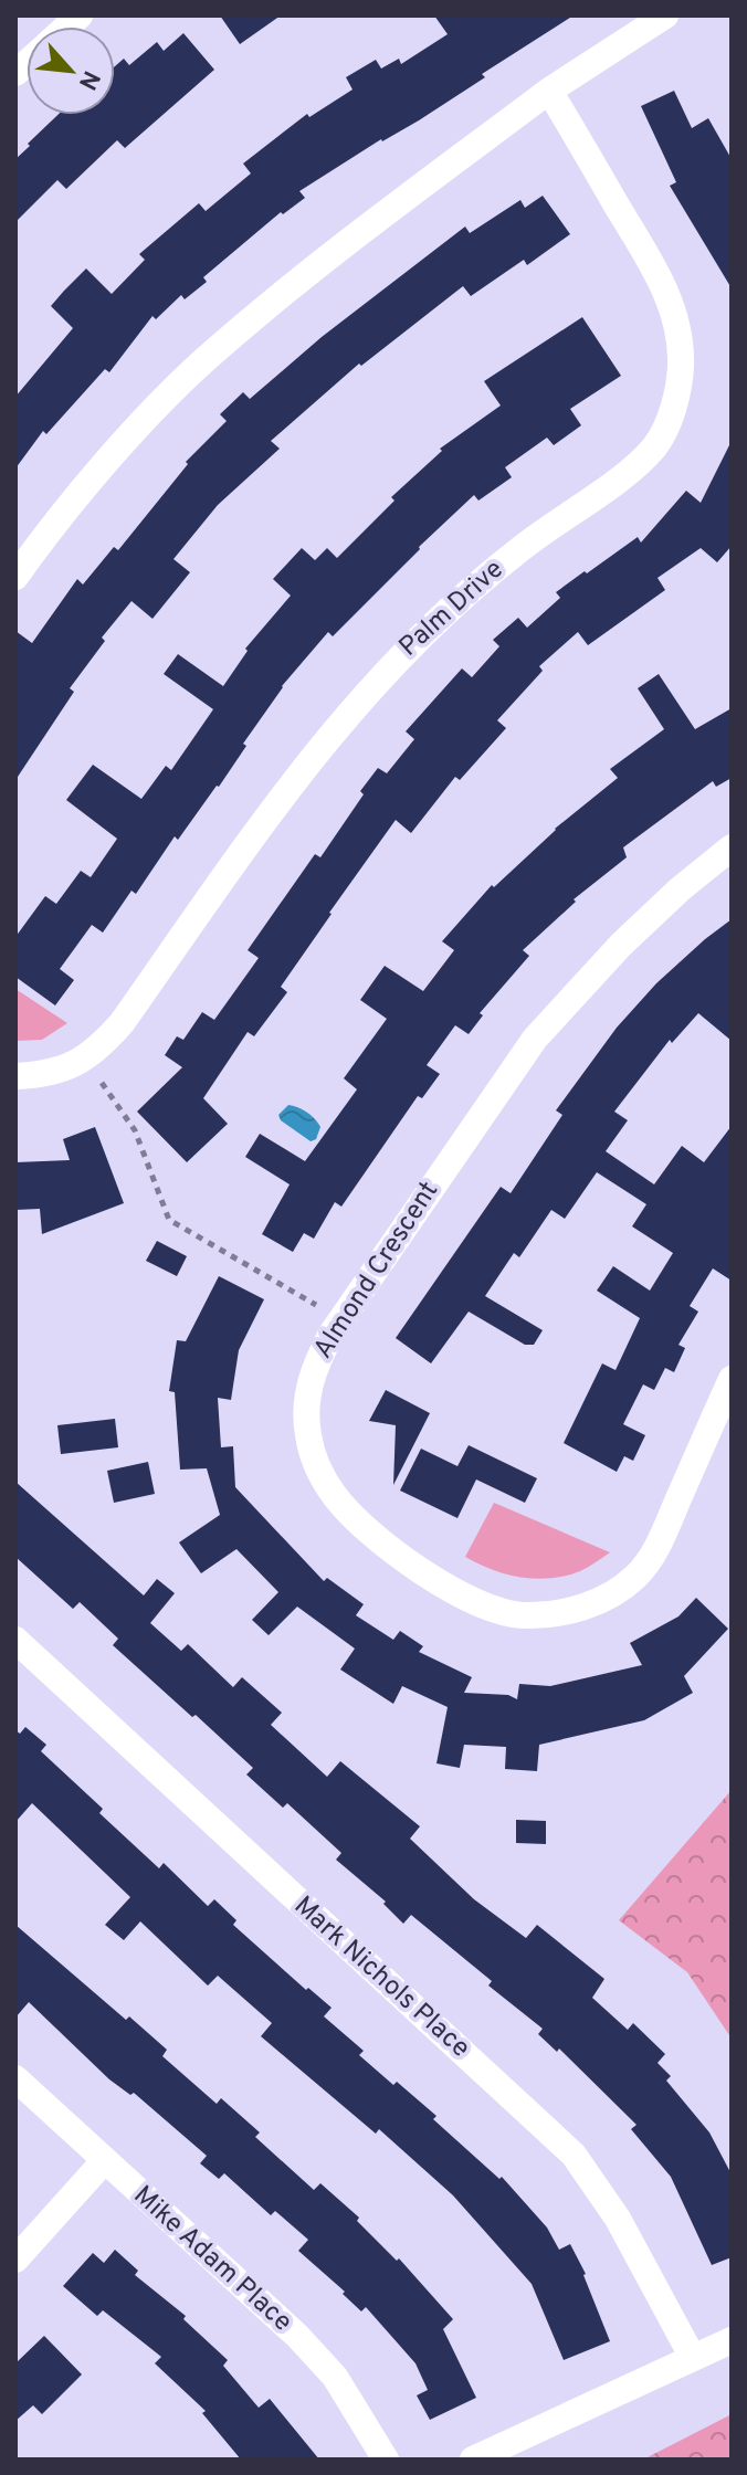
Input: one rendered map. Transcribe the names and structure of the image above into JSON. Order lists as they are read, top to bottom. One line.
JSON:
{"streets":{"street":["Palm Drive","Almond Crescent","Mark Nichols Place","Mike Adam Place"]},"north":"bottom right"}
